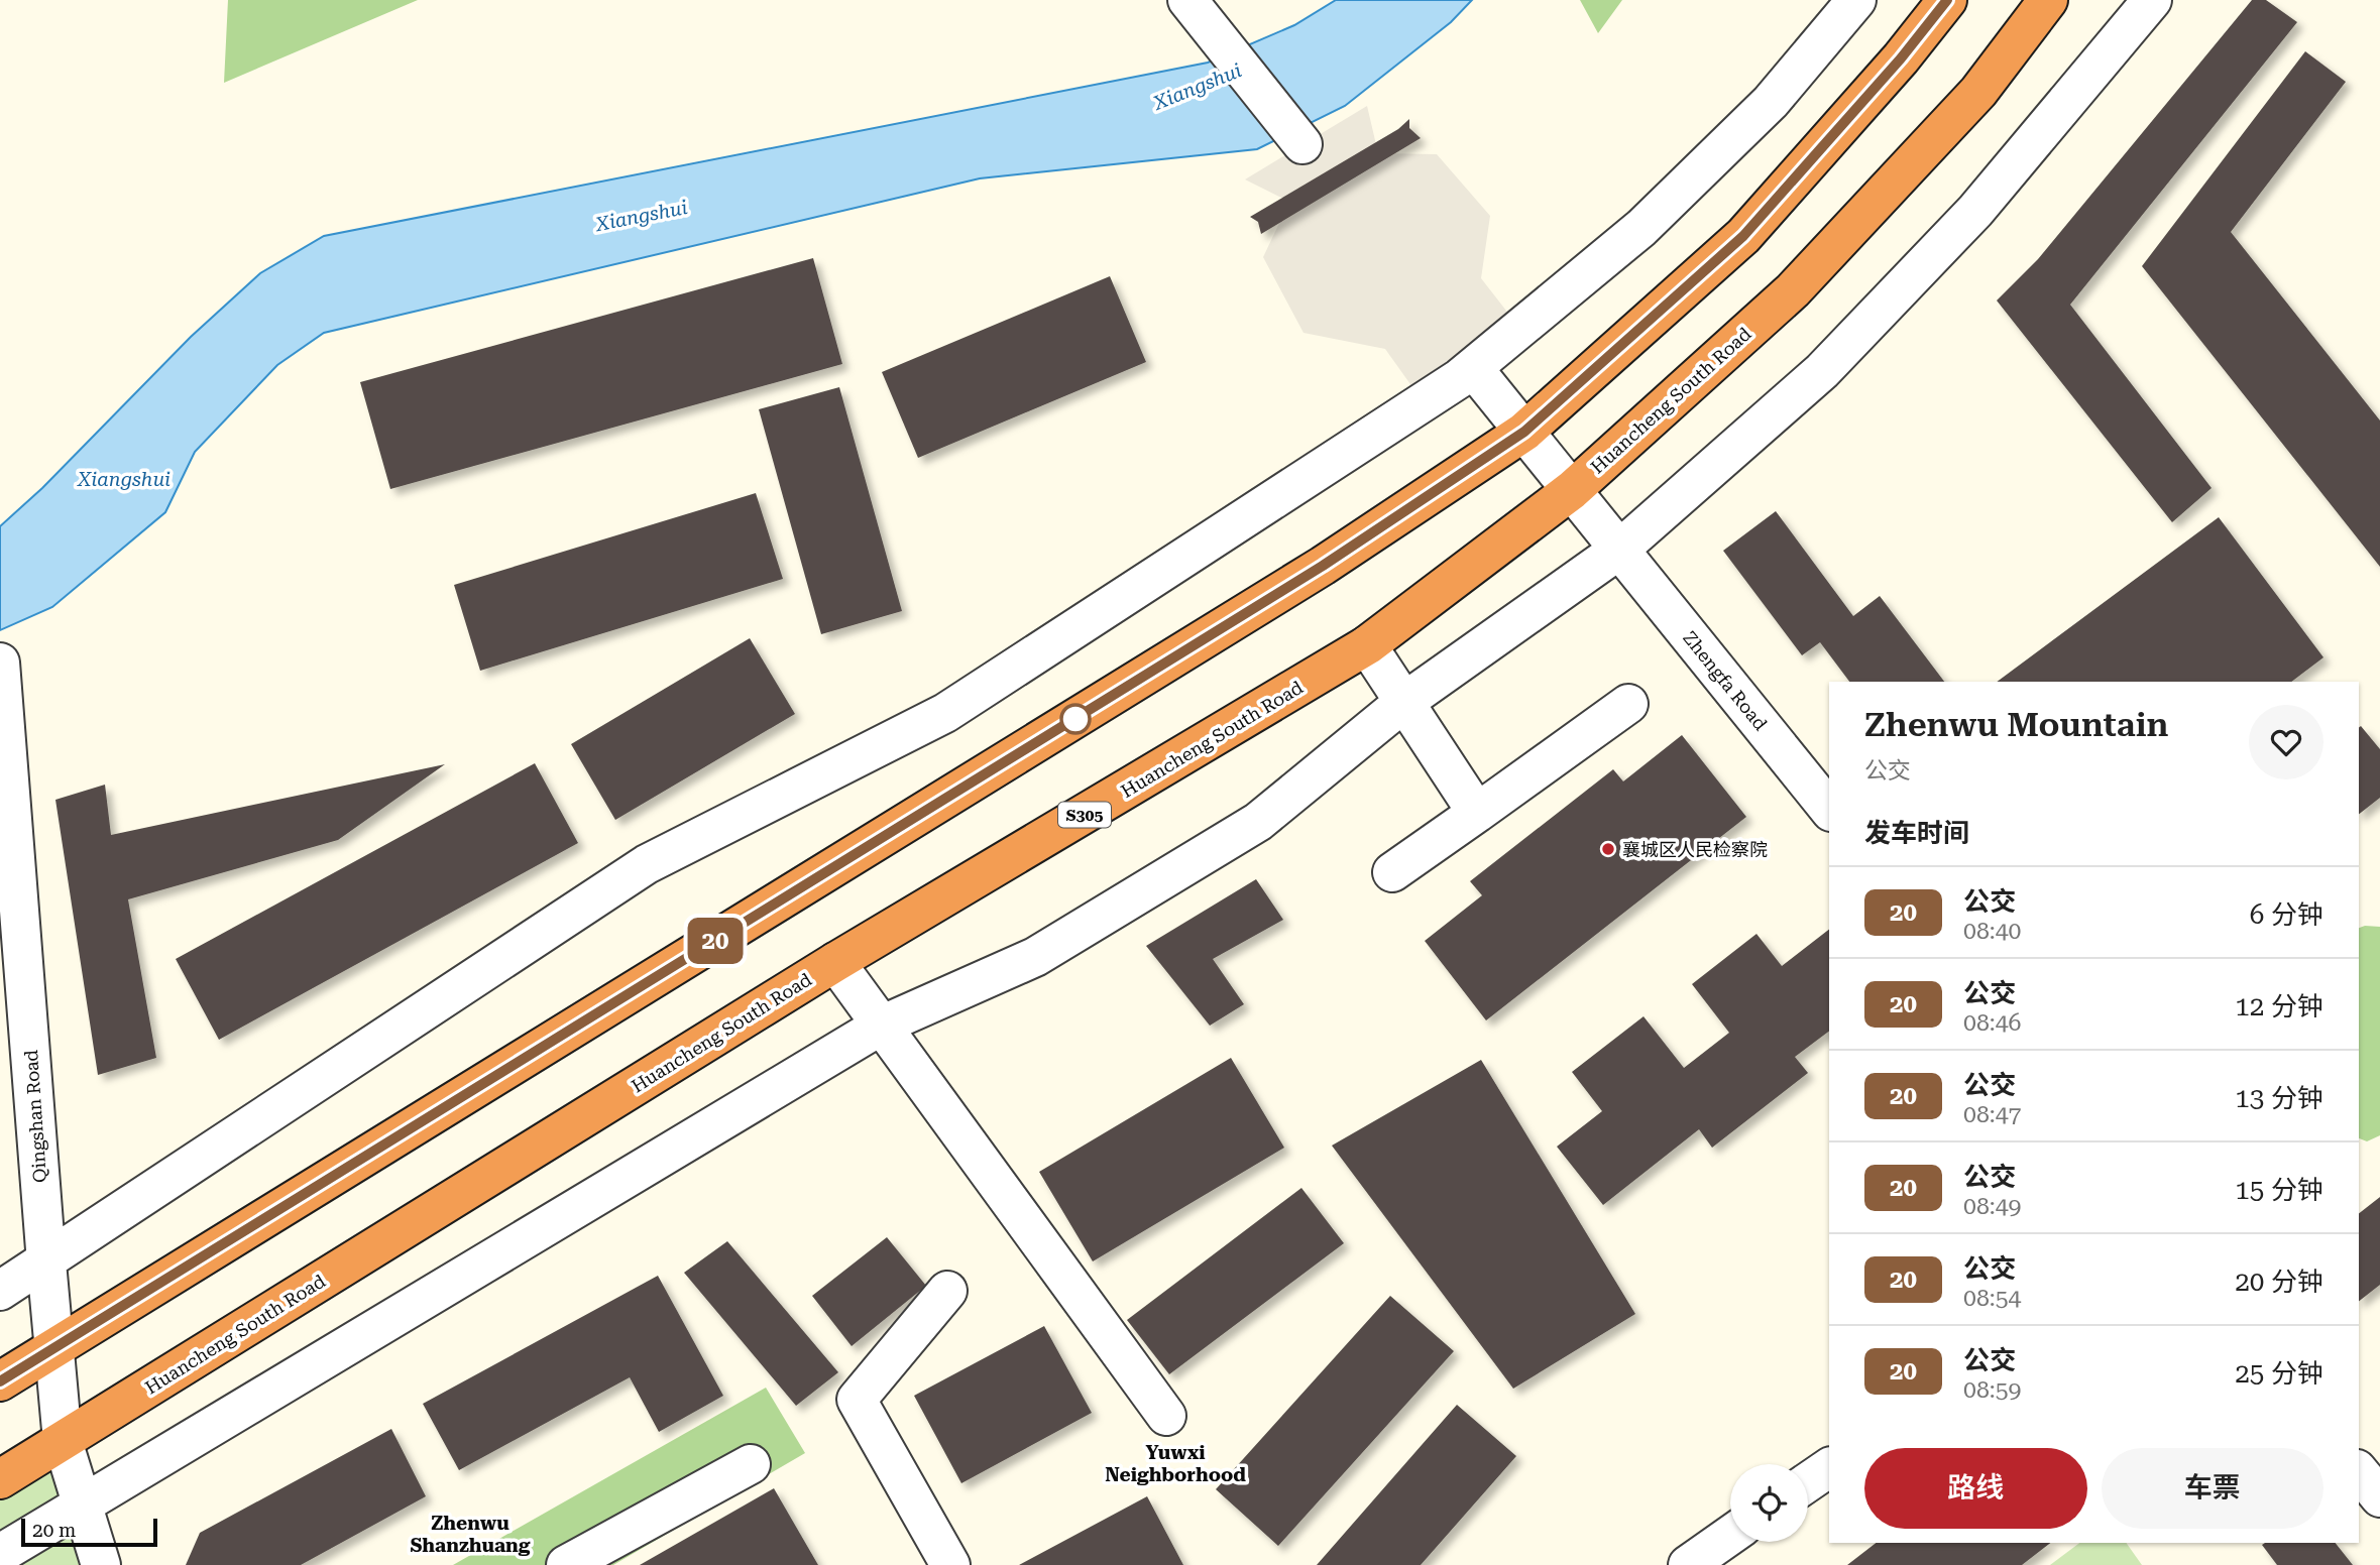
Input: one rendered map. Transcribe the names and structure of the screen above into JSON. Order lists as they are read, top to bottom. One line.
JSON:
{"streets":{"highway":["Huancheng South Road","S305"],"street":["Zhengfa Road","Qingshan Road"]},"crossings":[["Huancheng South Road","Zhengfa Road"],["Huancheng South Road","Qingshan Road"]],"districts":["Yuwxi Neighborhood","Zhenwu Shanzhuang"],"water":["Xiangshui"],"places":["襄城区人民检察院"],"lines":["bus line 20"],"scale_bar":"20 m","page":{"on_map":"20","heading":[["Zhenwu Mountain","公交"],"发车时间"],"list":[{"mark":"20","name":"公交","note":"08:40","value":"6 分钟"},{"mark":"20","name":"公交","note":"08:46","value":"12 分钟"},{"mark":"20","name":"公交","note":"08:47","value":"13 分钟"},{"mark":"20","name":"公交","note":"08:49","value":"15 分钟"},{"mark":"20","name":"公交","note":"08:54","value":"20 分钟"},{"mark":"20","name":"公交","note":"08:59","value":"25 分钟"}],"buttons":["路线","车票"],"scale":"20 m"}}
